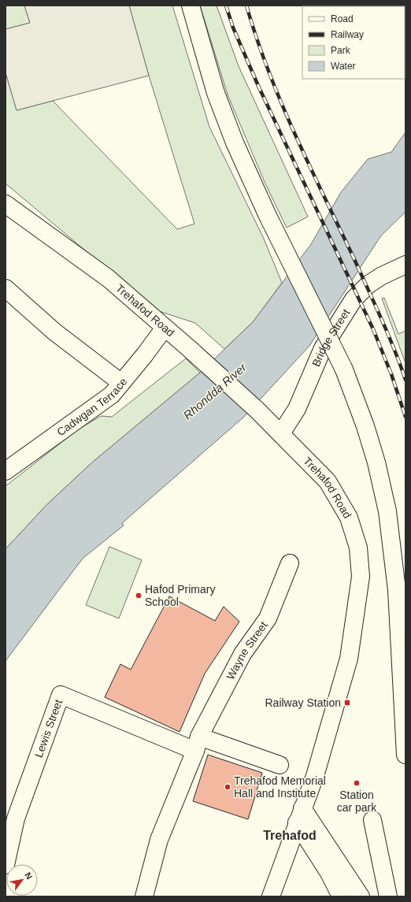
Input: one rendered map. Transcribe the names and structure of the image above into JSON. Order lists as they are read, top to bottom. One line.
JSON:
{"streets":{"street":["Trehafod Road","Bridge Street","Cadwgan Terrace","Wayne Street","Lewis Street"]},"crossings":[["Trehafod Road","Bridge Street"],["Trehafod Road","Cadwgan Terrace"],["Wayne Street","Lewis Street"]],"districts":["Trehafod"],"water":["Rhondda River"],"places":{"other":["Hafod Primary School","Station car park","Trehafod Memorial Hall and Institute"],"transit":["Railway Station"]},"legend":["Road","Railway","Park","Water"],"north":"top right"}
